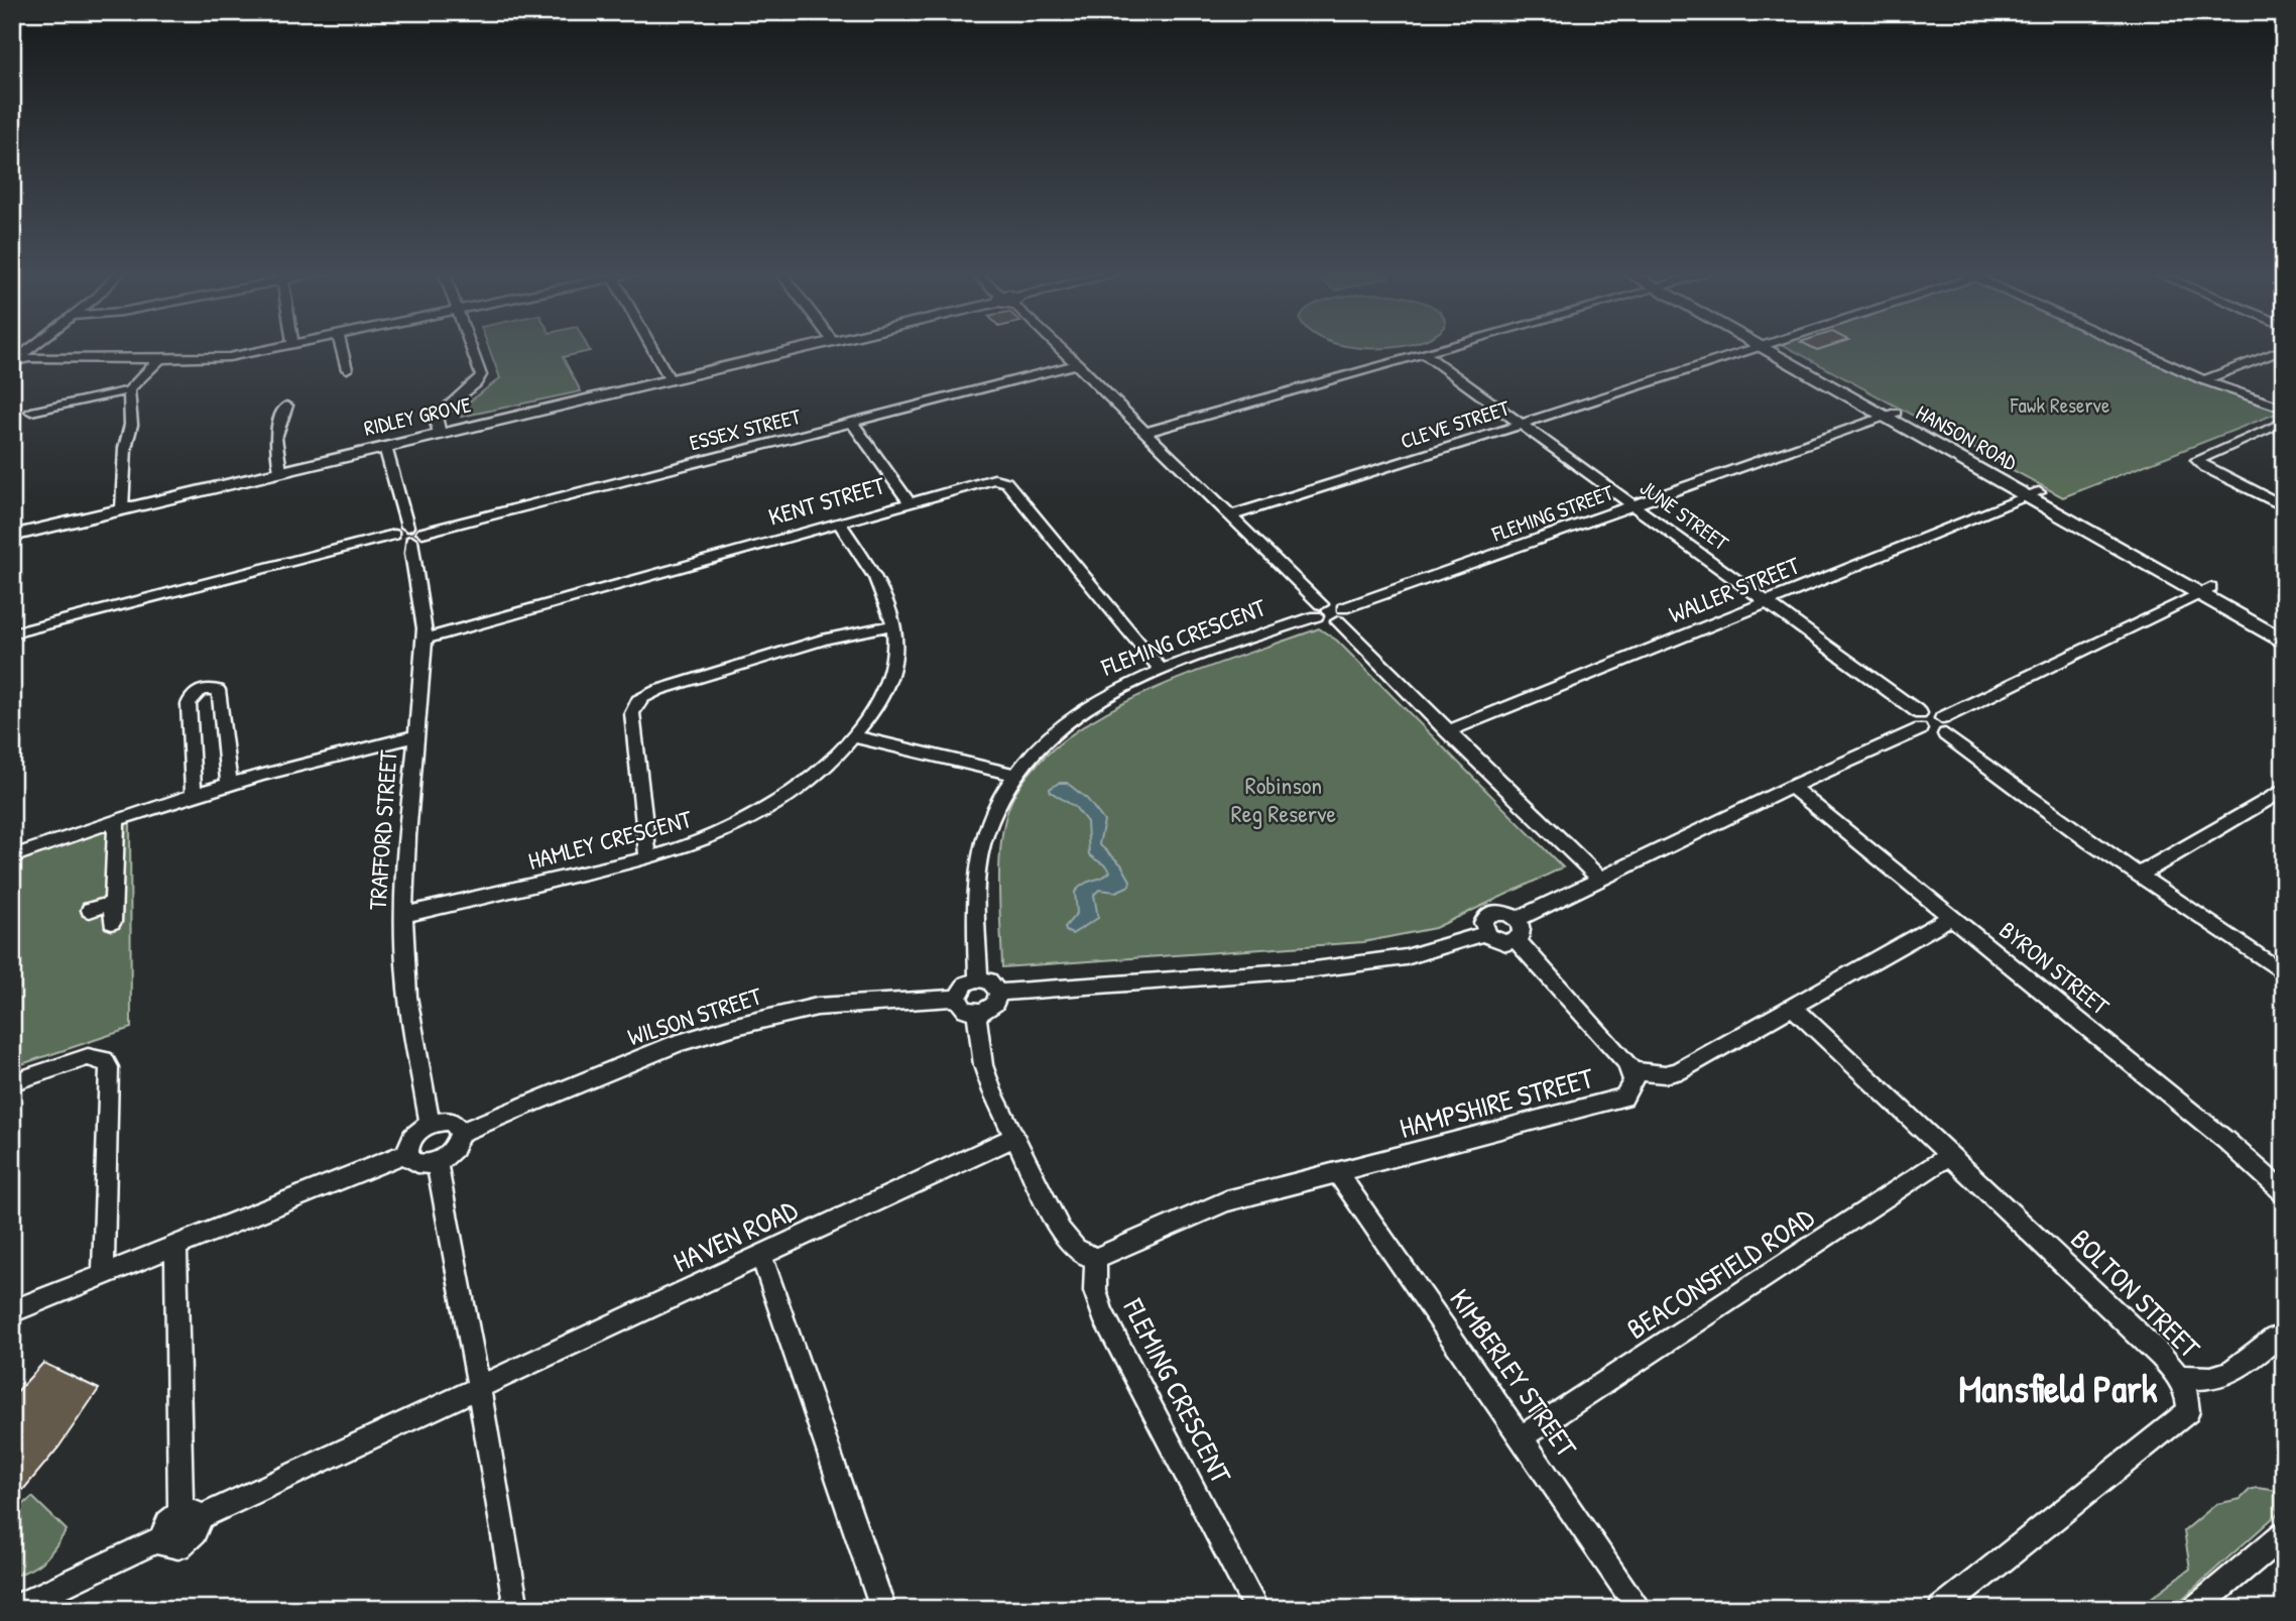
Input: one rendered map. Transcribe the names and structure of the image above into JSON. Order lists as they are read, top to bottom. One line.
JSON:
{"streets":{"main road":["HANSON ROAD"],"street":["RIDLEY GROVE","CLEVE STREET","ESSEX STREET","KENT STREET","FLEMING STREET","JUNE STREET","WALLER STREET","FLEMING CRESCENT","TRAFFORD STREET","HAMLEY CRESCENT","BYRON STREET","WILSON STREET","HAMPSHIRE STREET","HAVEN ROAD","BEACONSFIELD ROAD","BOLTON STREET","KIMBERLEY STREET"]},"crossings":[["RIDLEY GROVE","TRAFFORD STREET"],["CLEVE STREET","JUNE STREET"],["ESSEX STREET","TRAFFORD STREET"],["HANSON ROAD","FLEMING STREET"],["HANSON ROAD","WALLER STREET"],["KENT STREET","FLEMING CRESCENT"],["KENT STREET","TRAFFORD STREET"],["KENT STREET","HAMLEY CRESCENT"],["FLEMING STREET","JUNE STREET"],["JUNE STREET","WALLER STREET"],["FLEMING CRESCENT","WILSON STREET"],["FLEMING CRESCENT","HAMPSHIRE STREET"],["TRAFFORD STREET","HAMLEY CRESCENT"],["TRAFFORD STREET","WILSON STREET"],["HAMPSHIRE STREET","KIMBERLEY STREET"],["BEACONSFIELD ROAD","BOLTON STREET"],["BEACONSFIELD ROAD","KIMBERLEY STREET"]],"districts":["Mansfield Park"],"parks":["Fawk Reserve","Robinson Reg Reserve"]}
